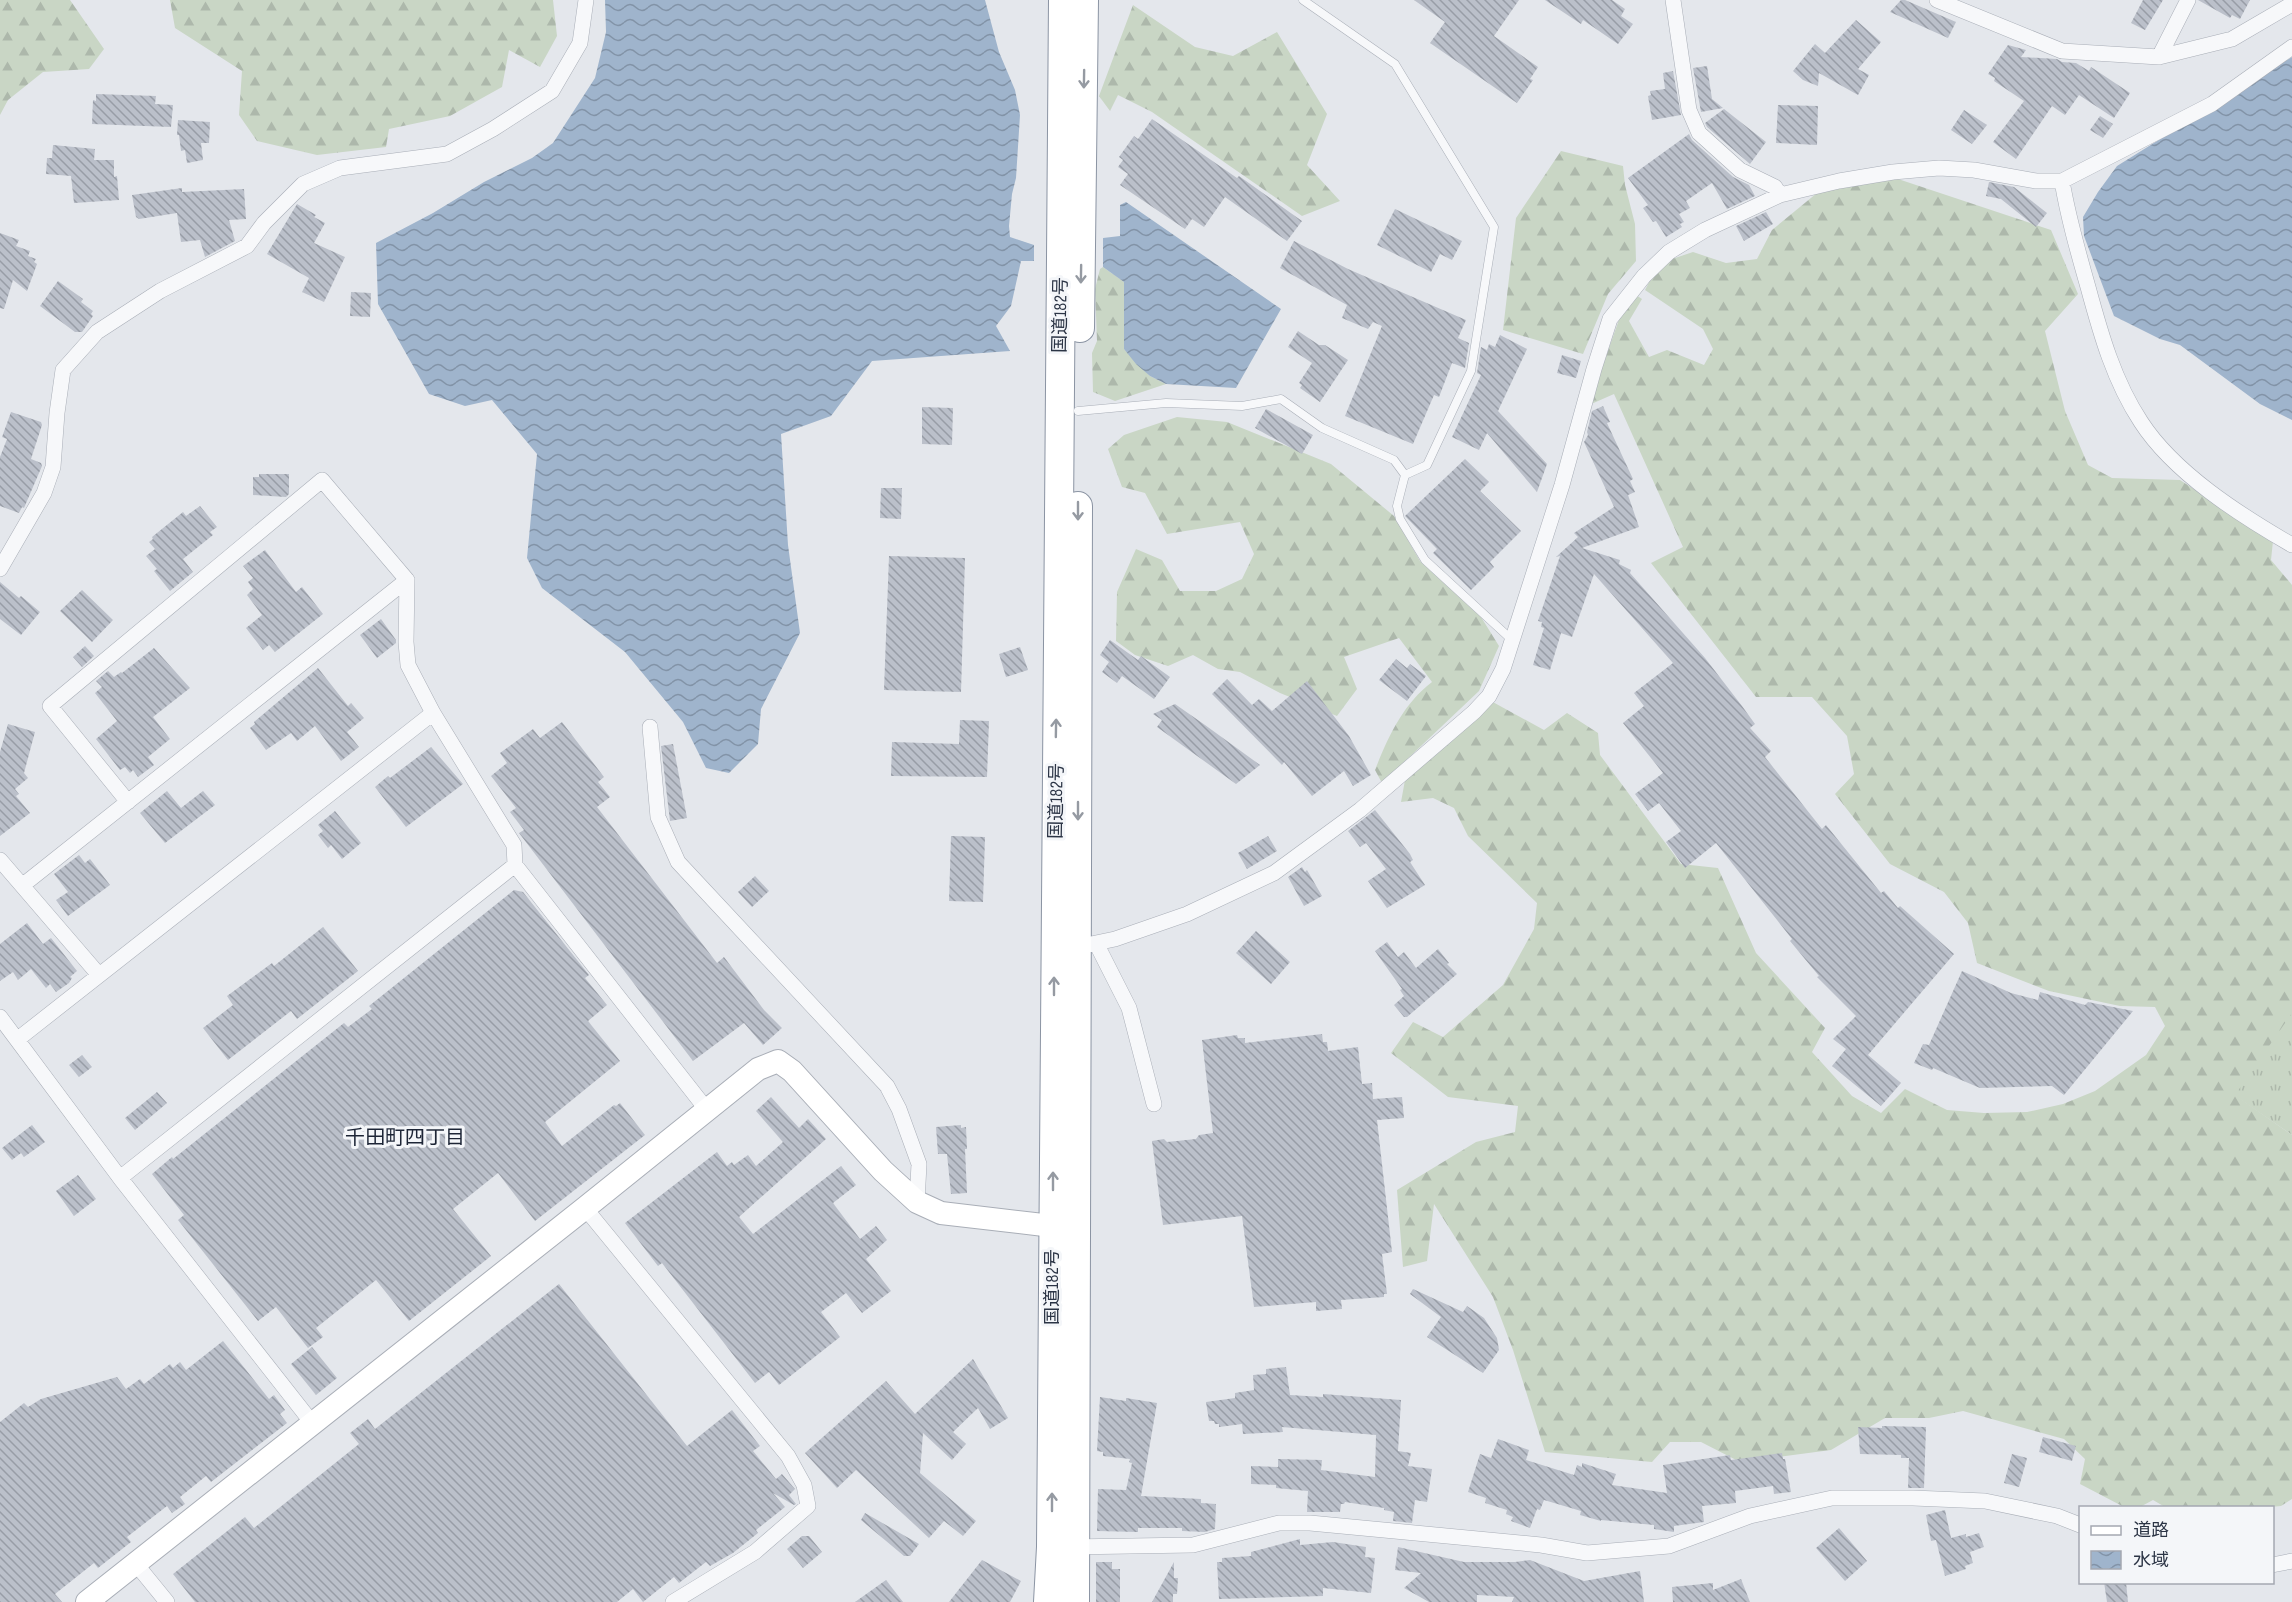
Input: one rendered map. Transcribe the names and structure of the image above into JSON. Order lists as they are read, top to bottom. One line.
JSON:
{"streets":{"highway":["国道182号"]},"districts":["千田町四丁目"],"legend":["道路","水域"]}
